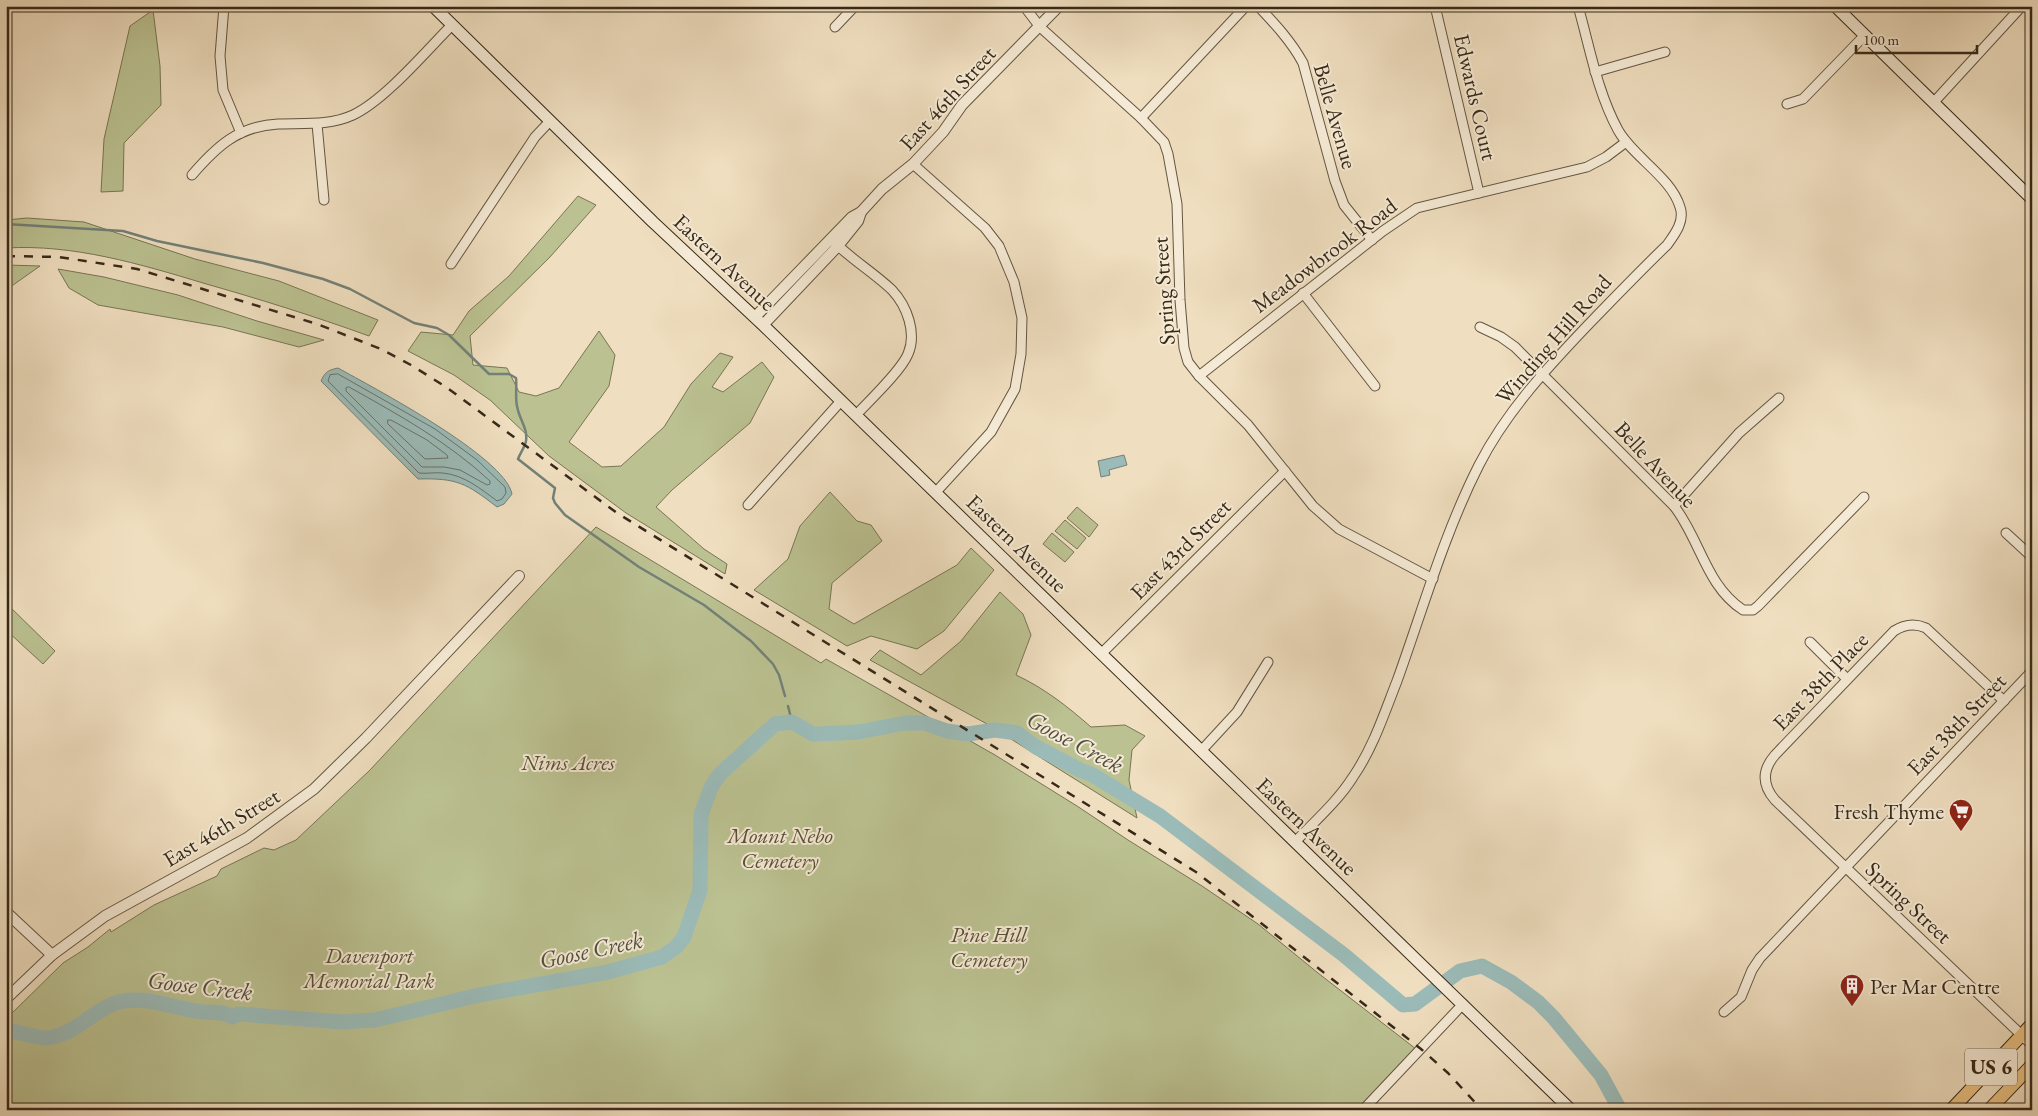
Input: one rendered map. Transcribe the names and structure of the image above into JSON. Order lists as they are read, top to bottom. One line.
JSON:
{"streets":{"main road":["Eastern Avenue","US 6"],"street":["Edwards Court","East 46th Street","Belle Avenue","Meadowbrook Road","Spring Street","Winding Hill Road","East 43rd Street","East 38th Place","East 38th Street"]},"crossings":[["Edwards Court","Meadowbrook Road"],["East 46th Street","Eastern Avenue"],["East 46th Street","Spring Street"],["Belle Avenue","Meadowbrook Road"],["Belle Avenue","Winding Hill Road"],["Meadowbrook Road","Spring Street"],["Meadowbrook Road","Winding Hill Road"],["Eastern Avenue","Winding Hill Road"],["Eastern Avenue","East 43rd Street"],["Spring Street","Winding Hill Road"],["Spring Street","East 43rd Street"],["Spring Street","East 38th Place"],["Spring Street","East 38th Street"],["Spring Street","US 6"],["East 38th Place","East 38th Street"]],"water":["Goose Creek"],"parks":["Nims Acres","Mount Nebo Cemetery","Pine Hill Cemetery","Davenport Memorial Park"],"places":{"supermarket":["Fresh Thyme"],"building":["Per Mar Centre"]},"scale_bar":"100 m"}
